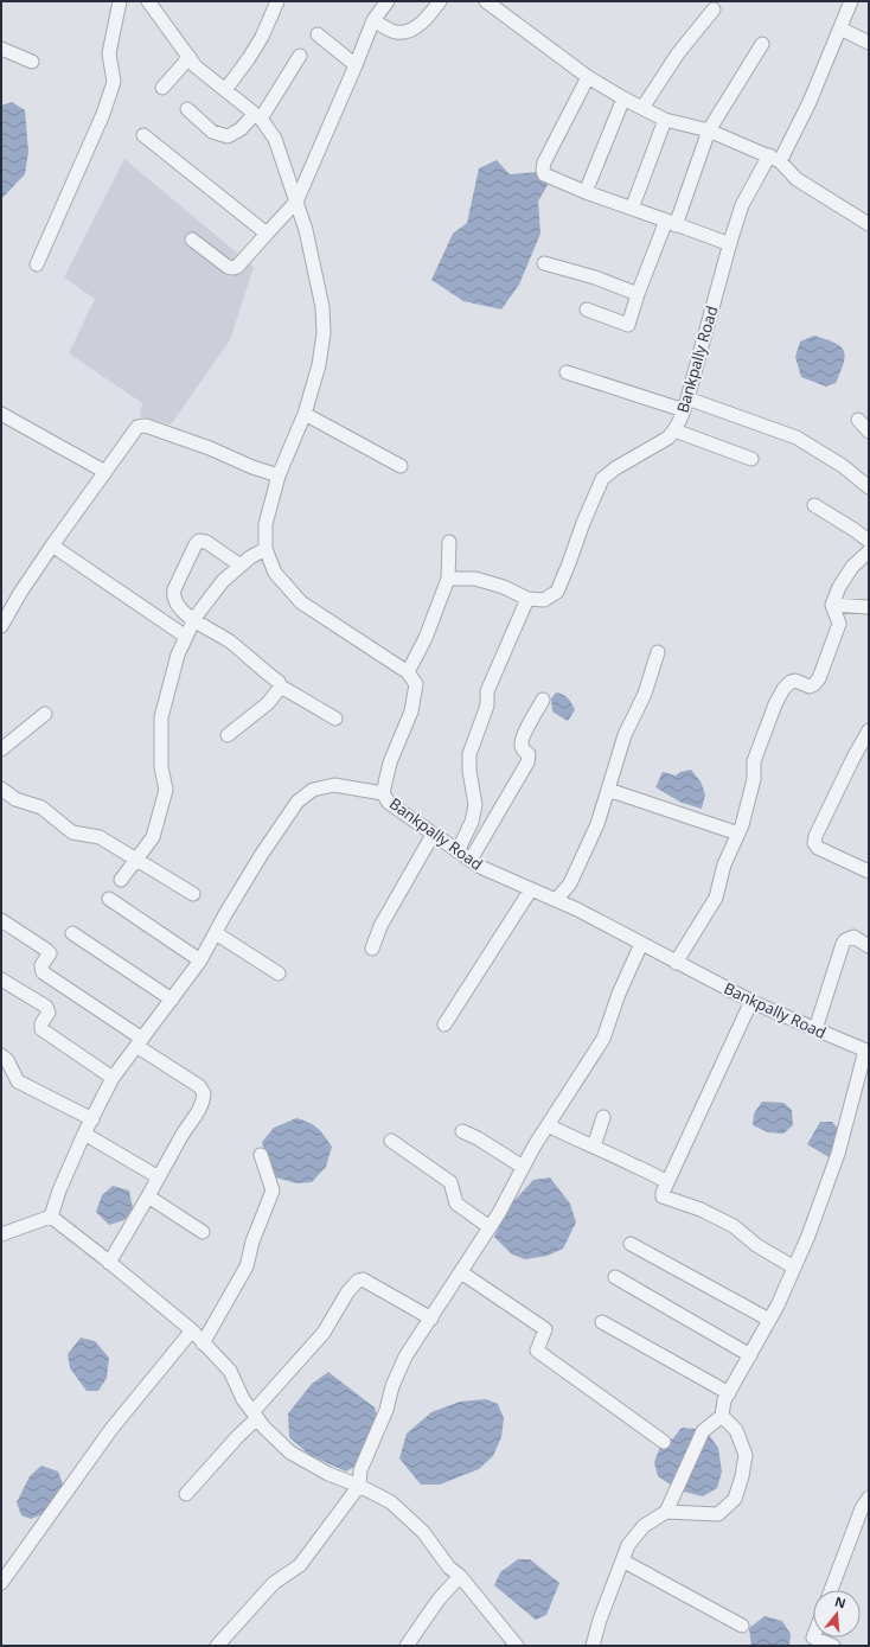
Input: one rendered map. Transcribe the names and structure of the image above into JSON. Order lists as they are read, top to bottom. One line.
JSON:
{"streets":{"street":["Bankpally Road"]},"north":"top"}
